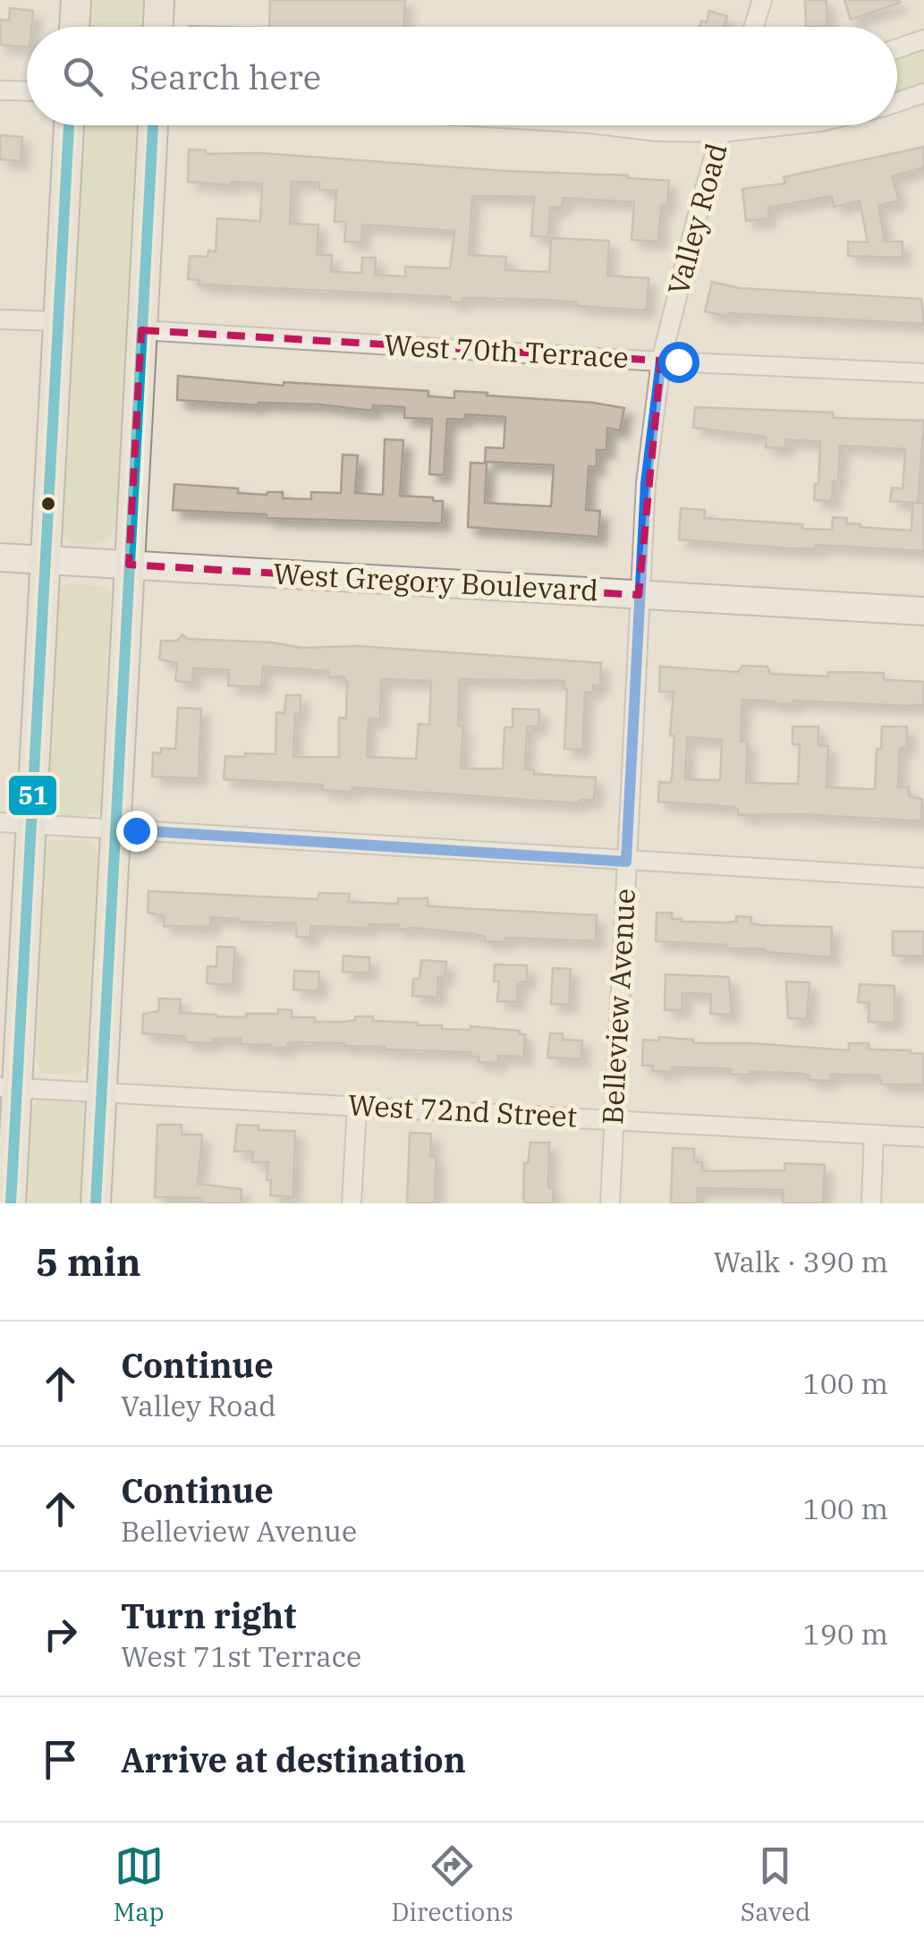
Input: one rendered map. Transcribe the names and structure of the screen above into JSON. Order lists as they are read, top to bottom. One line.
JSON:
{"streets":{"main road":["West Gregory Boulevard"],"street":["Valley Road","West 70th Terrace","Belleview Avenue","West 72nd Street"]},"crossings":[["Valley Road","West 70th Terrace"],["Valley Road","West Gregory Boulevard"],["Valley Road","Belleview Avenue"],["West Gregory Boulevard","Belleview Avenue"],["Belleview Avenue","West 72nd Street"]],"lines":["transit line 51"],"page":{"search":"Search here","heading":["5 min","Walk · 390 m"],"list":[["Continue","Valley Road","100 m"],["Continue","Belleview Avenue","100 m"],["Turn right","West 71st Terrace","190 m"],"Arrive at destination"],"nav":["Map","Directions","Saved"]}}
